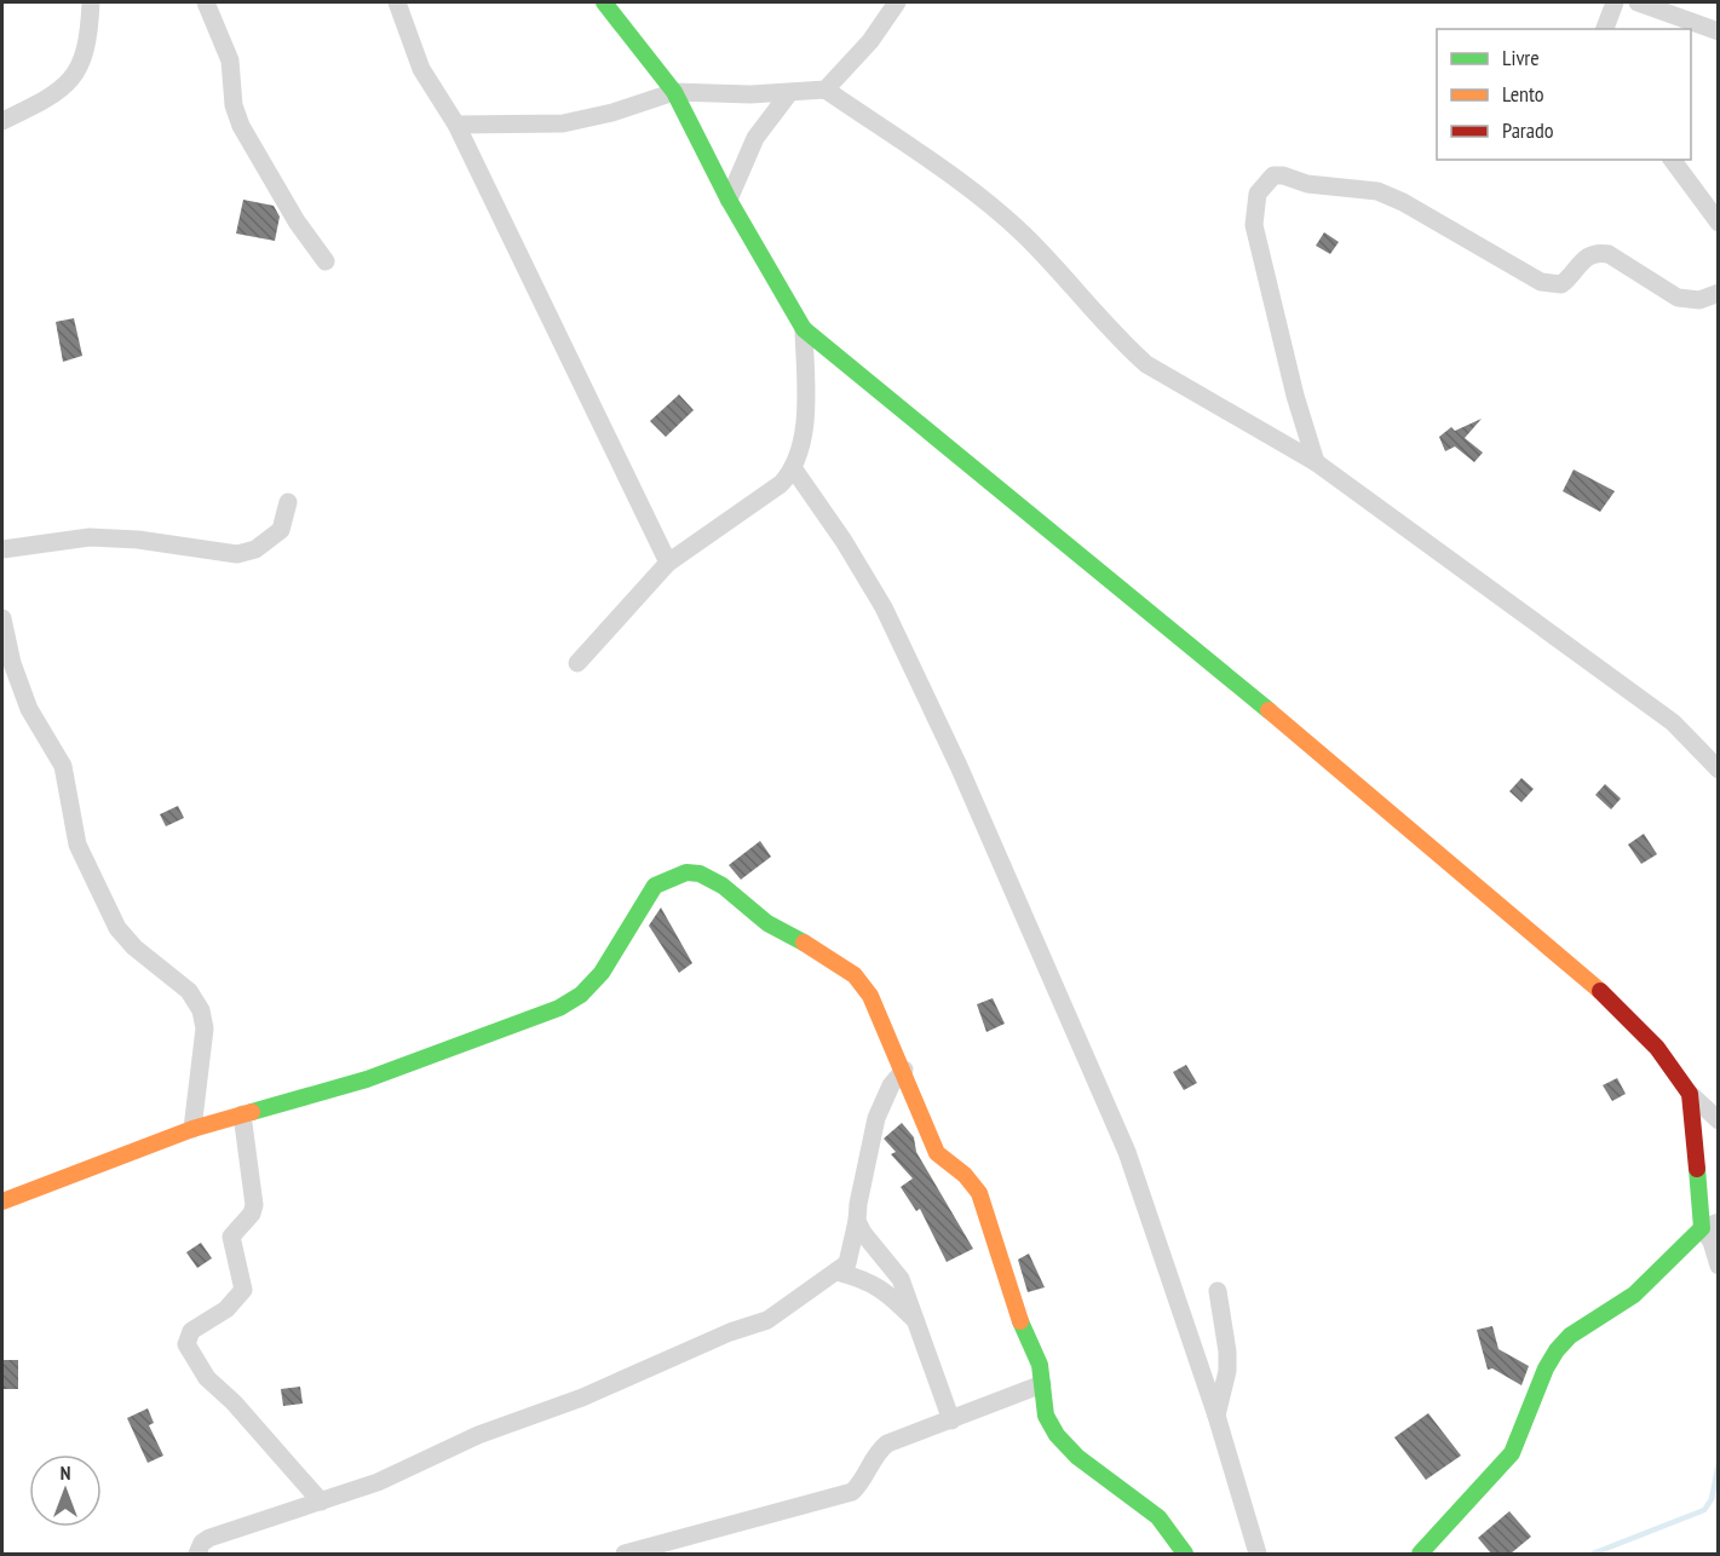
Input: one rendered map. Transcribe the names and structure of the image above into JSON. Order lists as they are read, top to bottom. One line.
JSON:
{"legend":["Livre","Lento","Parado"],"north":"top"}
